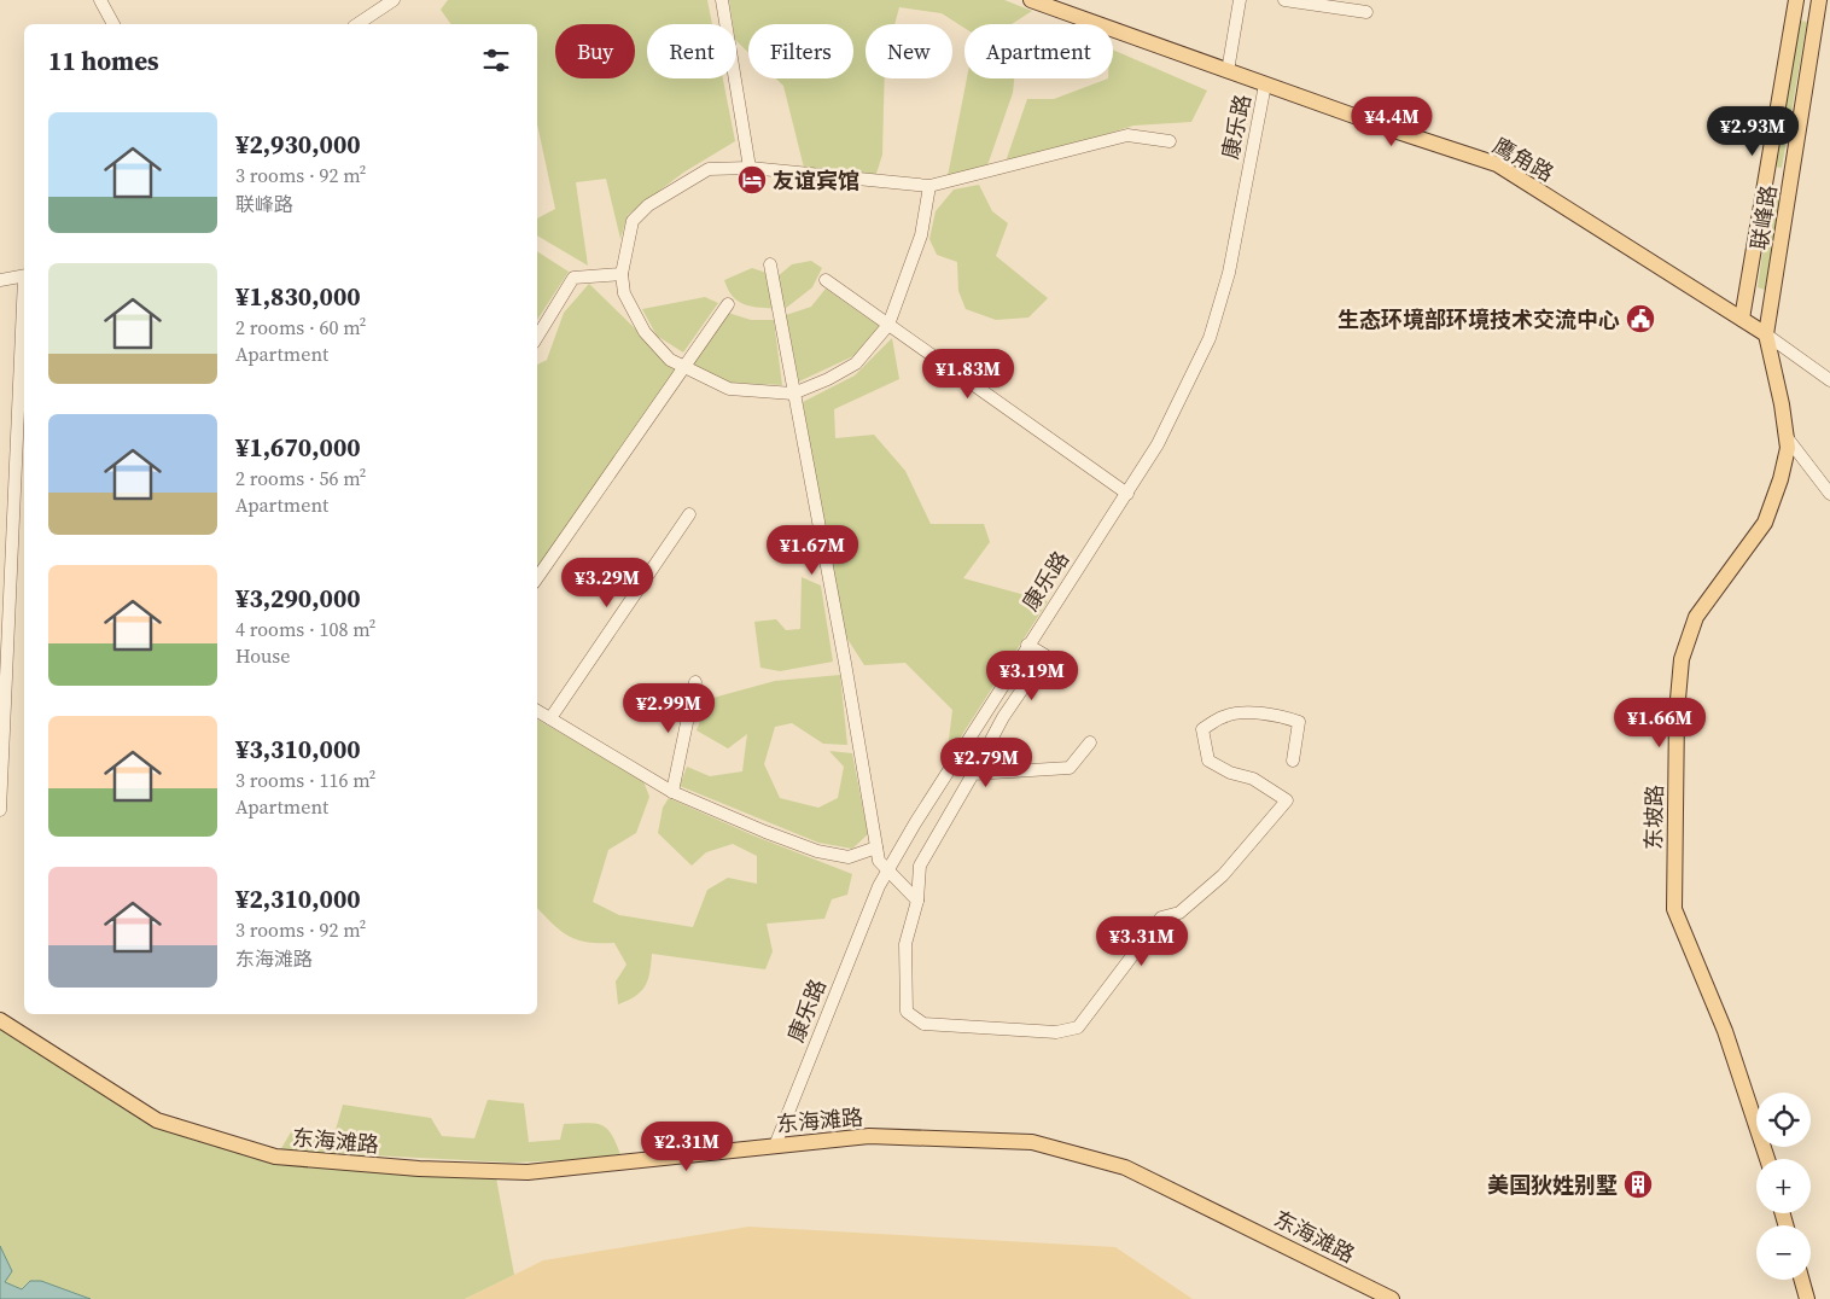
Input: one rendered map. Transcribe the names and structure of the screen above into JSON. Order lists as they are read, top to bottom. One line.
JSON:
{"streets":{"main road":["鹰角路","联峰路","东坡路","东海滩路"],"street":["康乐路"]},"crossings":[["康乐路","鹰角路"],["康乐路","东海滩路"],["鹰角路","联峰路"],["鹰角路","东坡路"],["联峰路","东坡路"]],"places":{"hotel":["友谊宾馆"],"public building":["生态环境部环境技术交流中心"],"building":["美国狄姓别墅"]},"page":{"chip":["Buy","Rent","Filters","New","Apartment"],"heading":"11 homes","price":["¥4.4M","¥2.93M","¥1.83M","¥1.67M","¥3.29M","¥3.19M","¥2.99M","¥1.66M","¥2.79M","¥3.31M","¥2.31M"],"list":[{"name":"¥2,930,000","note":"3 rooms · 92 m² · 联峰路"},{"name":"¥1,830,000","note":"2 rooms · 60 m² · Apartment"},{"name":"¥1,670,000","note":"2 rooms · 56 m² · Apartment"},{"name":"¥3,290,000","note":"4 rooms · 108 m² · House"},{"name":"¥3,310,000","note":"3 rooms · 116 m² · Apartment"},{"name":"¥2,310,000","note":"3 rooms · 92 m² · 东海滩路"}],"map_buttons":["+","−"]}}
